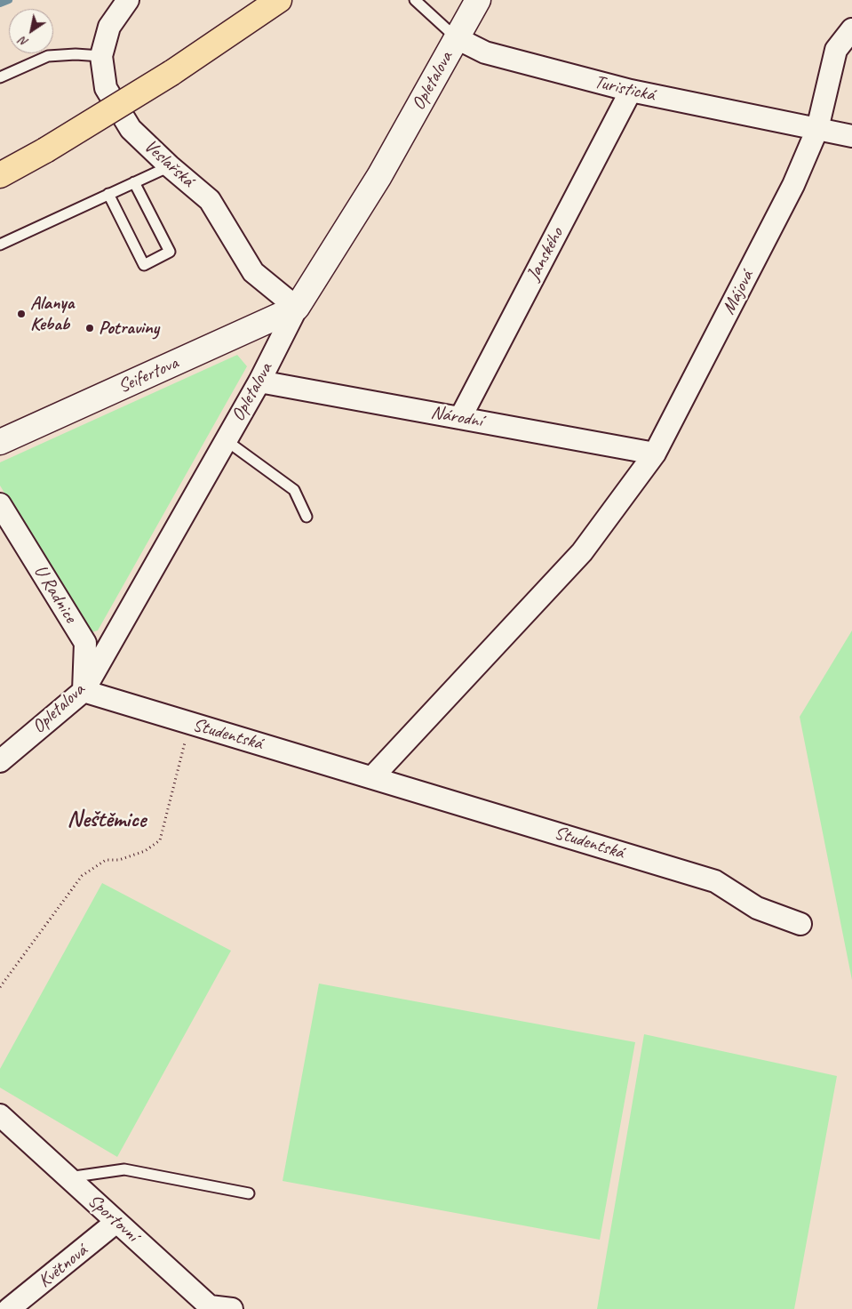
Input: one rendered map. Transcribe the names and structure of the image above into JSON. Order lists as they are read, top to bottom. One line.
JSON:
{"streets":{"street":["Opletalova","Turistická","Veslařská","Janského","Májová","Seifertova","Národní","U Radnice","Studentská","Sportovní","Květnová"]},"crossings":[["Opletalova","Turistická"],["Opletalova","Veslařská"],["Opletalova","Seifertova"],["Opletalova","Národní"],["Opletalova","U Radnice"],["Opletalova","Studentská"],["Turistická","Janského"],["Turistická","Májová"],["Veslařská","Seifertova"],["Janského","Národní"],["Májová","Národní"],["U Radnice","Studentská"],["Sportovní","Květnová"]],"districts":["Neštěmice"],"places":["Alanya Kebab","Potraviny"],"north":"bottom left"}
